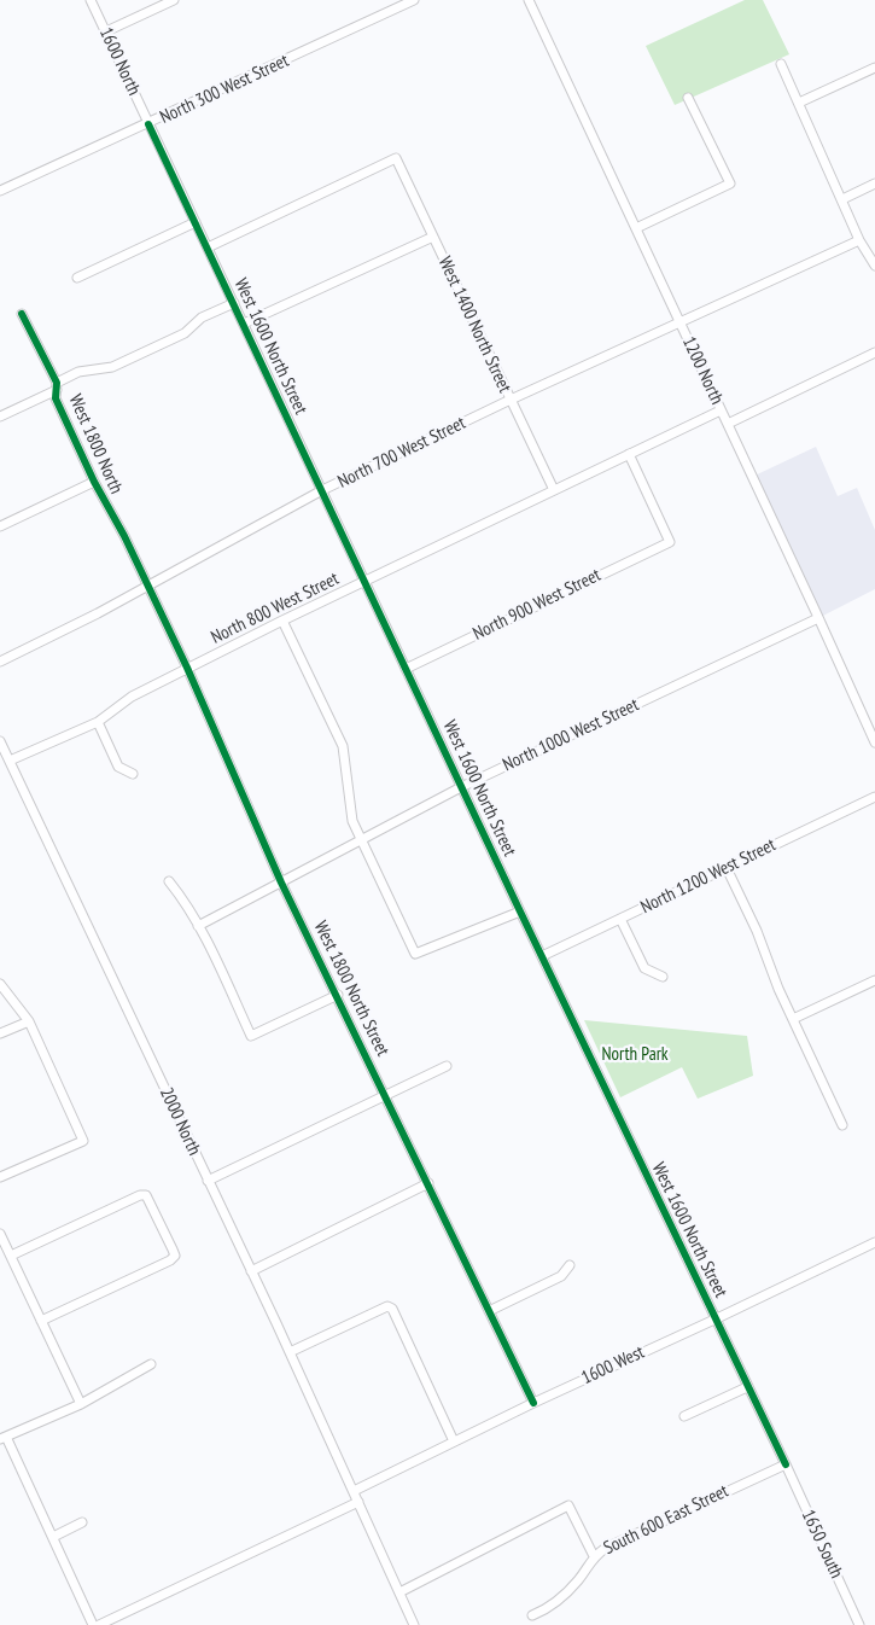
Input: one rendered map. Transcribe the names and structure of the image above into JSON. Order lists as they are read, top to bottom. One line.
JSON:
{"streets":{"street":["1600 North","North 300 West Street","West 1400 North Street","West 1600 North Street","1200 North","West 1800 North","North 700 West Street","North 900 West Street","North 800 West Street","North 1000 West Street","North 1200 West Street","West 1800 North Street","2000 North","1600 West","South 600 East Street","1650 South"]},"crossings":[["1600 North","North 300 West Street"],["1600 North","West 1600 North Street"],["North 300 West Street","West 1600 North Street"],["West 1400 North Street","West 1600 North Street"],["West 1400 North Street","North 700 West Street"],["West 1400 North Street","North 800 West Street"],["West 1600 North Street","North 700 West Street"],["West 1600 North Street","North 900 West Street"],["West 1600 North Street","North 800 West Street"],["West 1600 North Street","North 1000 West Street"],["West 1600 North Street","North 1200 West Street"],["West 1600 North Street","1600 West"],["West 1600 North Street","South 600 East Street"],["West 1600 North Street","1650 South"],["1200 North","North 700 West Street"],["1200 North","North 800 West Street"],["1200 North","North 1000 West Street"],["West 1800 North","North 700 West Street"],["West 1800 North","West 1800 North Street"],["North 700 West Street","West 1800 North Street"],["North 900 West Street","North 800 West Street"],["North 800 West Street","West 1800 North Street"],["North 800 West Street","2000 North"],["North 1000 West Street","West 1800 North Street"],["West 1800 North Street","1600 West"],["2000 North","1600 West"],["South 600 East Street","1650 South"]],"parks":["North Park"]}
